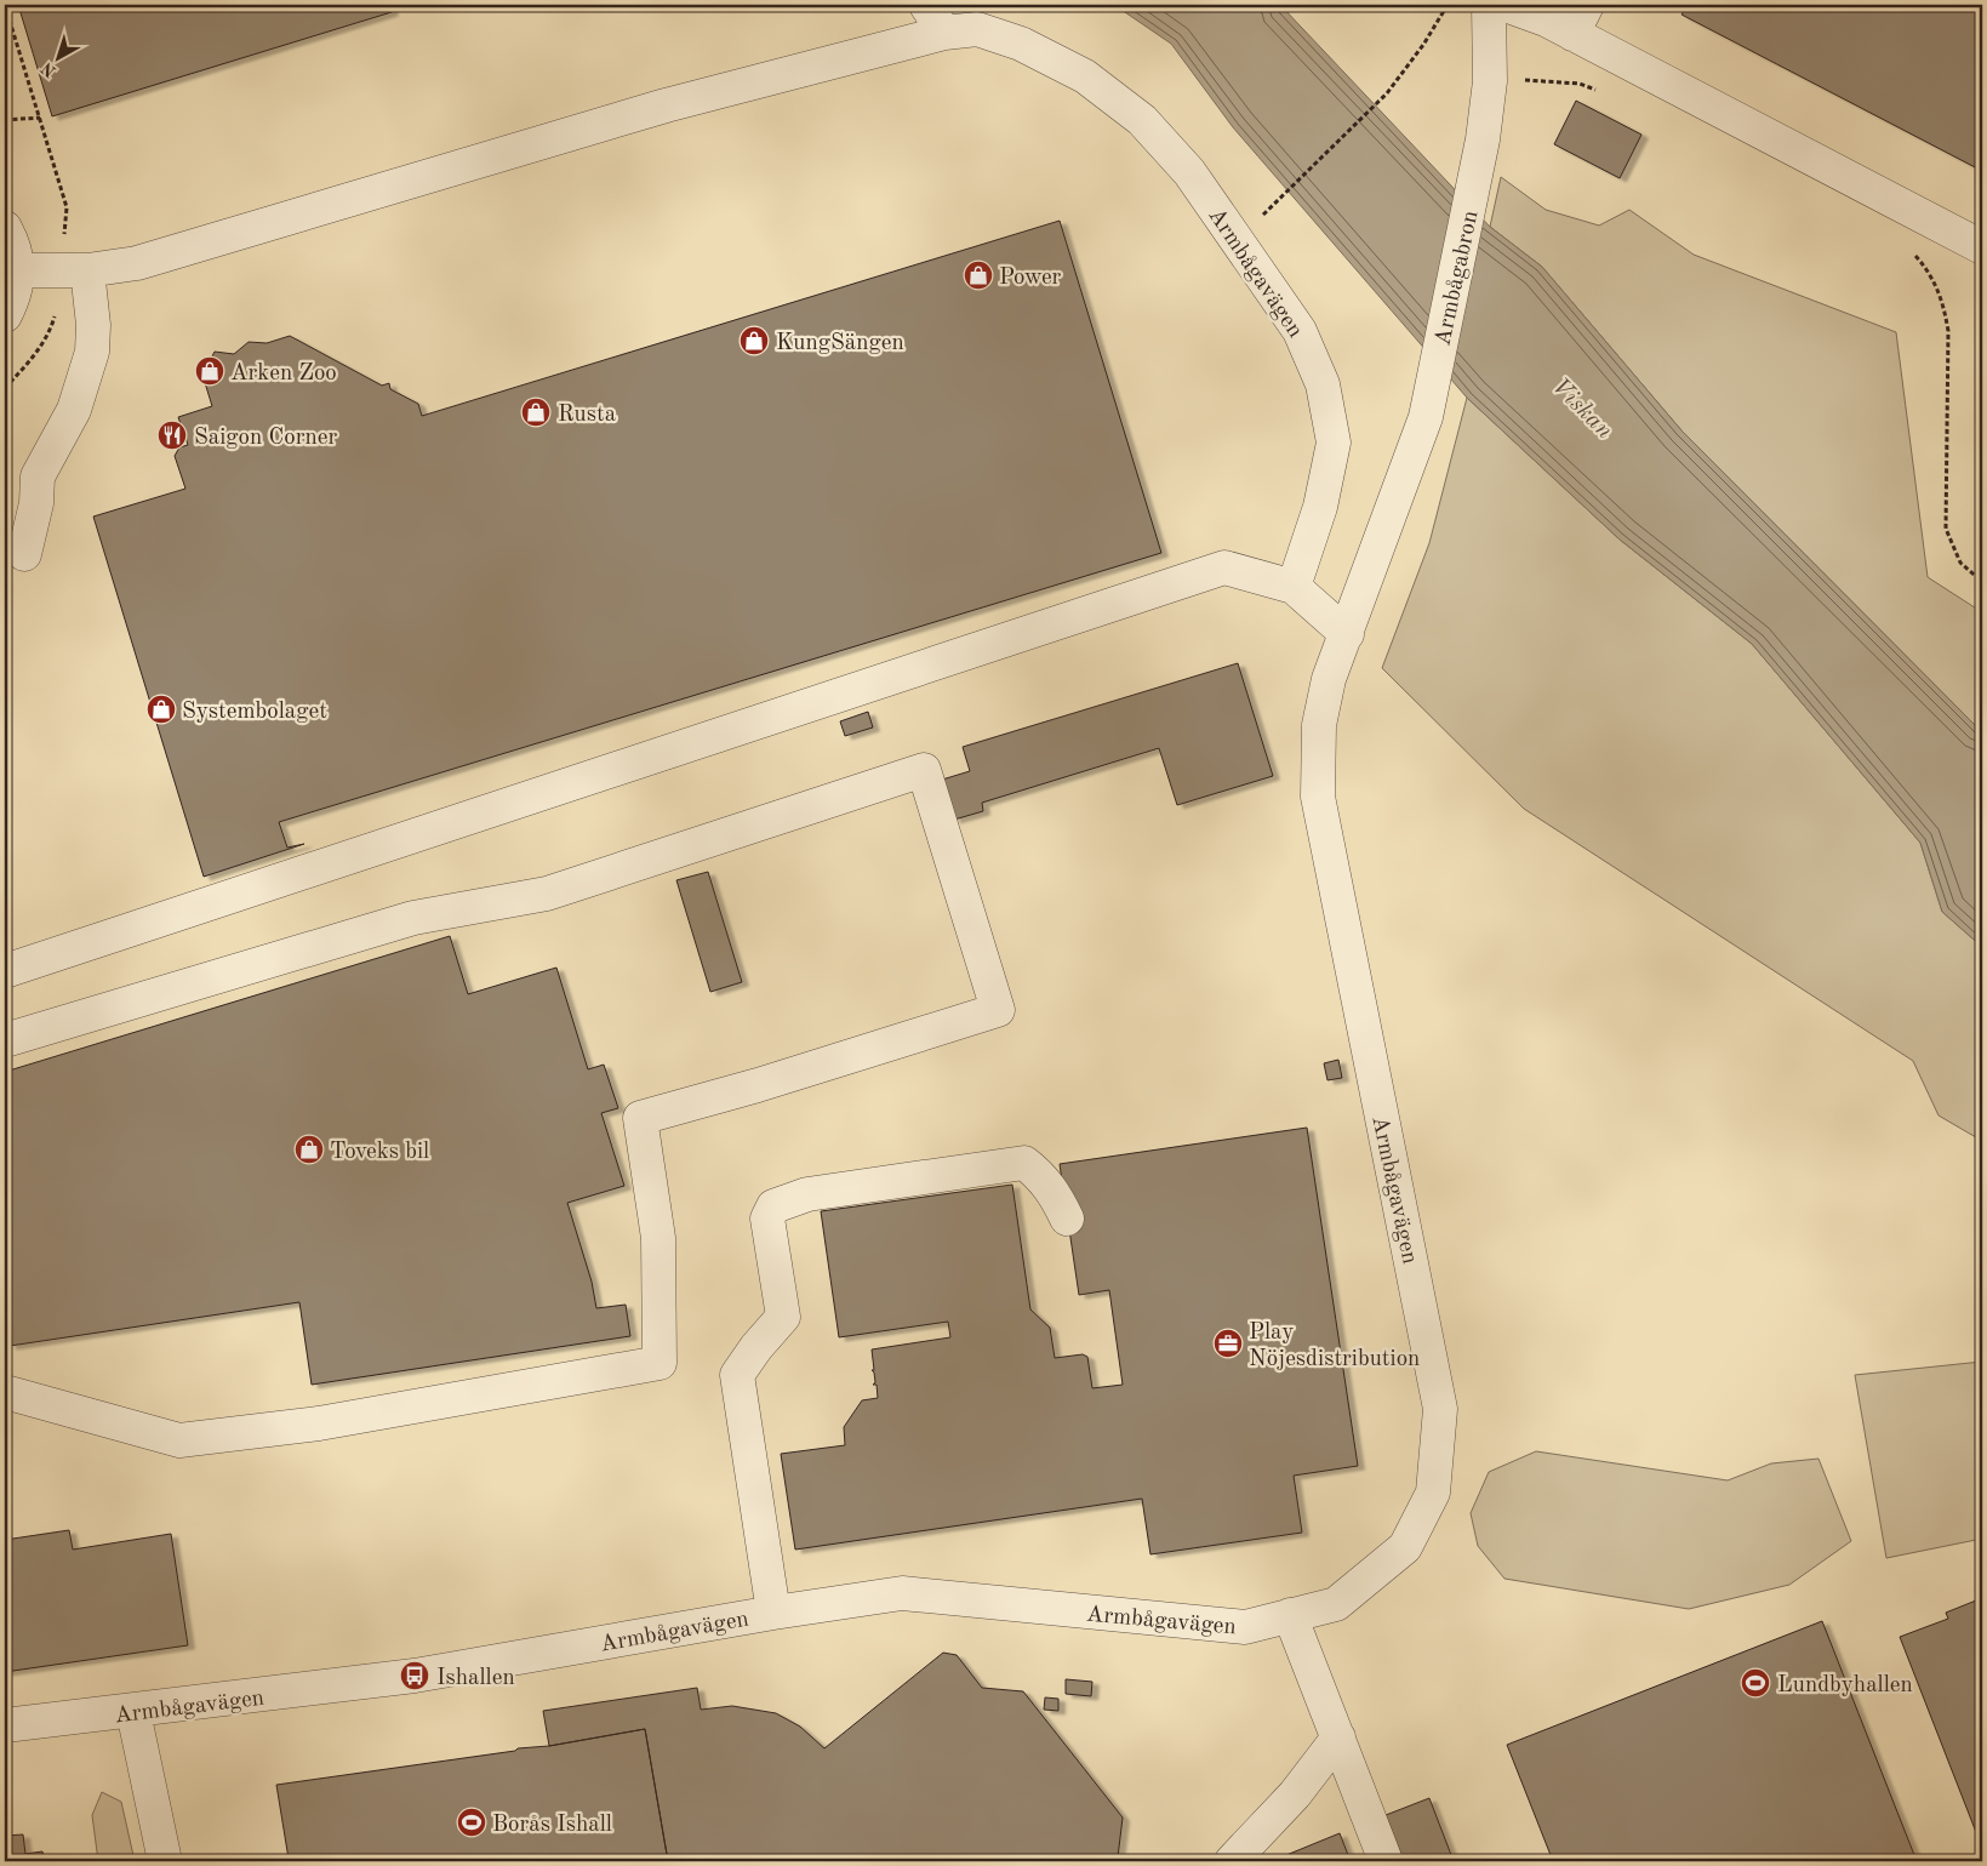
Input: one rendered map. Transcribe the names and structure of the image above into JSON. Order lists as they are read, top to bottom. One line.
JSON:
{"streets":{"street":["Armbågavägen","Armbågabron"]},"crossings":[["Armbågavägen","Armbågabron"]],"water":["Viskan"],"places":{"shop":["Power","KungSängen","Arken Zoo","Rusta","Systembolaget","Toveks bil"],"restaurant":["Saigon Corner"],"office":["Play Nöjesdistribution"],"bus stop":["Ishallen"],"sports":["Lundbyhallen","Borås Ishall"]},"north":"bottom left"}
